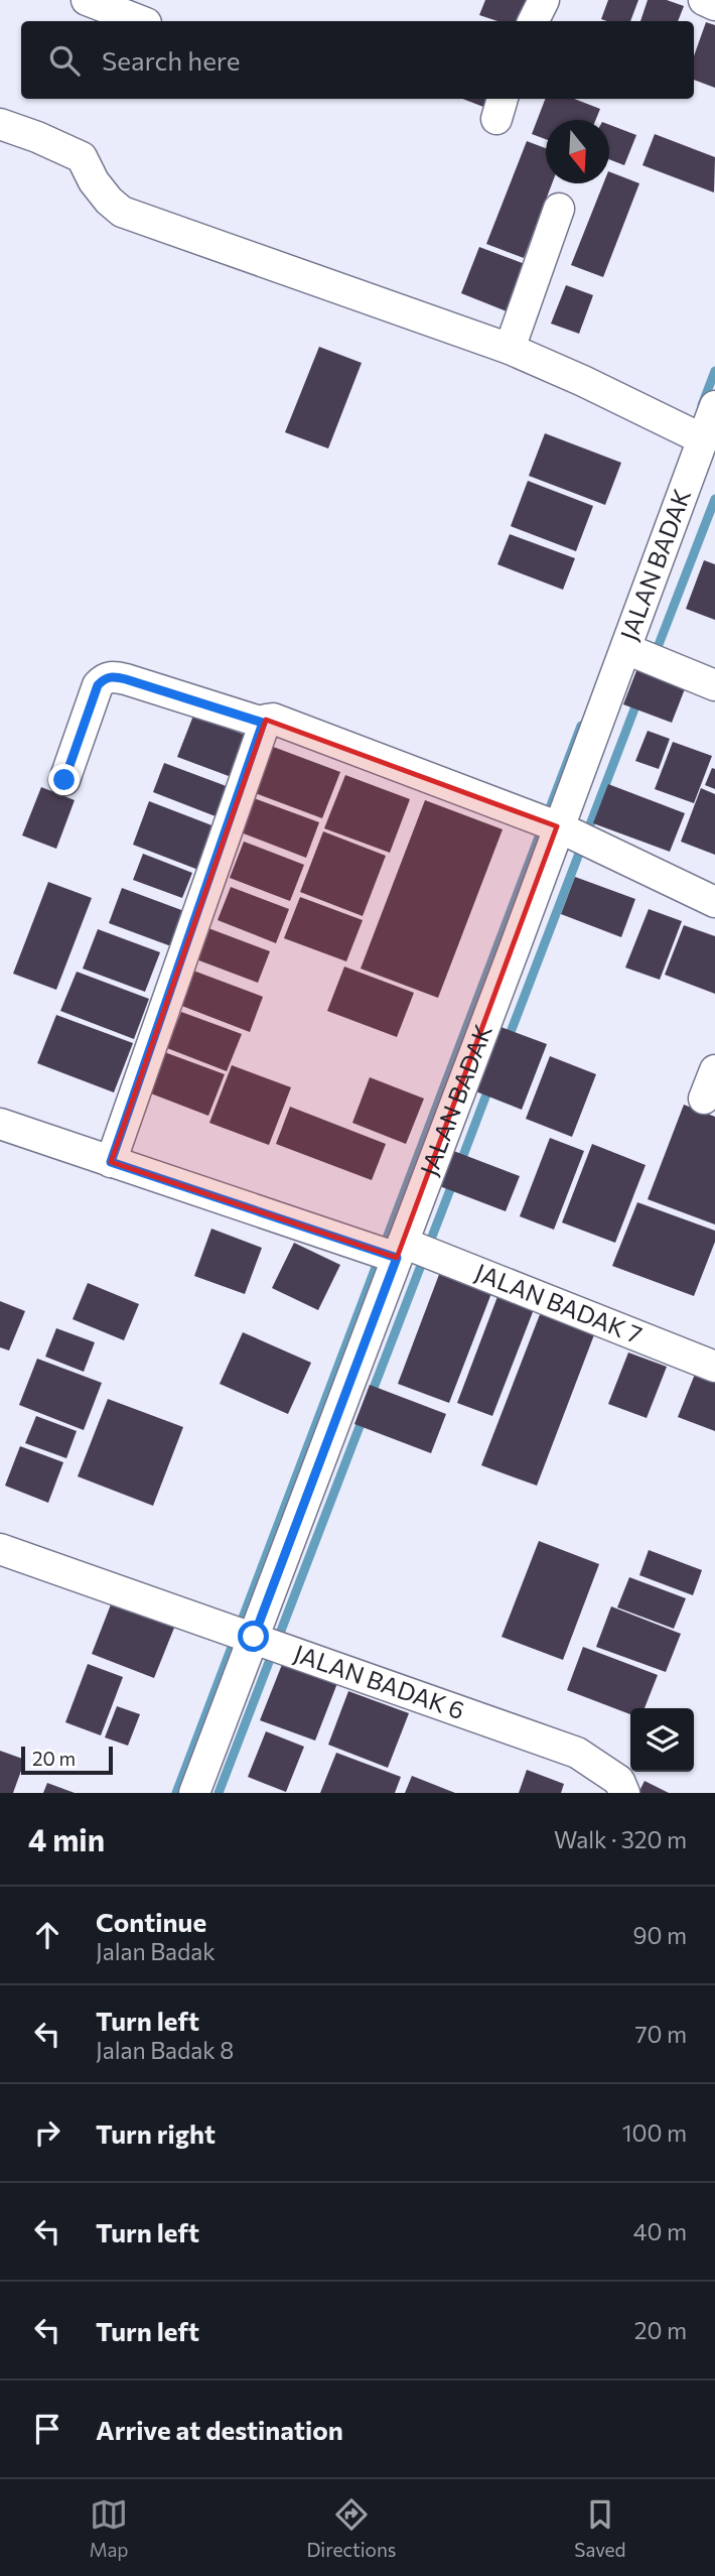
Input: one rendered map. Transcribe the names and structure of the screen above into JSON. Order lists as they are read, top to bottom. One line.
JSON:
{"streets":{"street":["JALAN BADAK","JALAN BADAK 7","JALAN BADAK 6"]},"crossings":[["JALAN BADAK","JALAN BADAK 7"],["JALAN BADAK","JALAN BADAK 6"]],"scale_bar":"20 m","north":"bottom","page":{"search":"Search here","scale":"20 m","heading":["4 min","Walk · 320 m"],"list":[["Continue","Jalan Badak","90 m"],["Turn left","Jalan Badak 8","70 m"],["Turn right","100 m"],["Turn left","40 m"],["Turn left","20 m"],"Arrive at destination"],"nav":["Map","Directions","Saved"]}}
